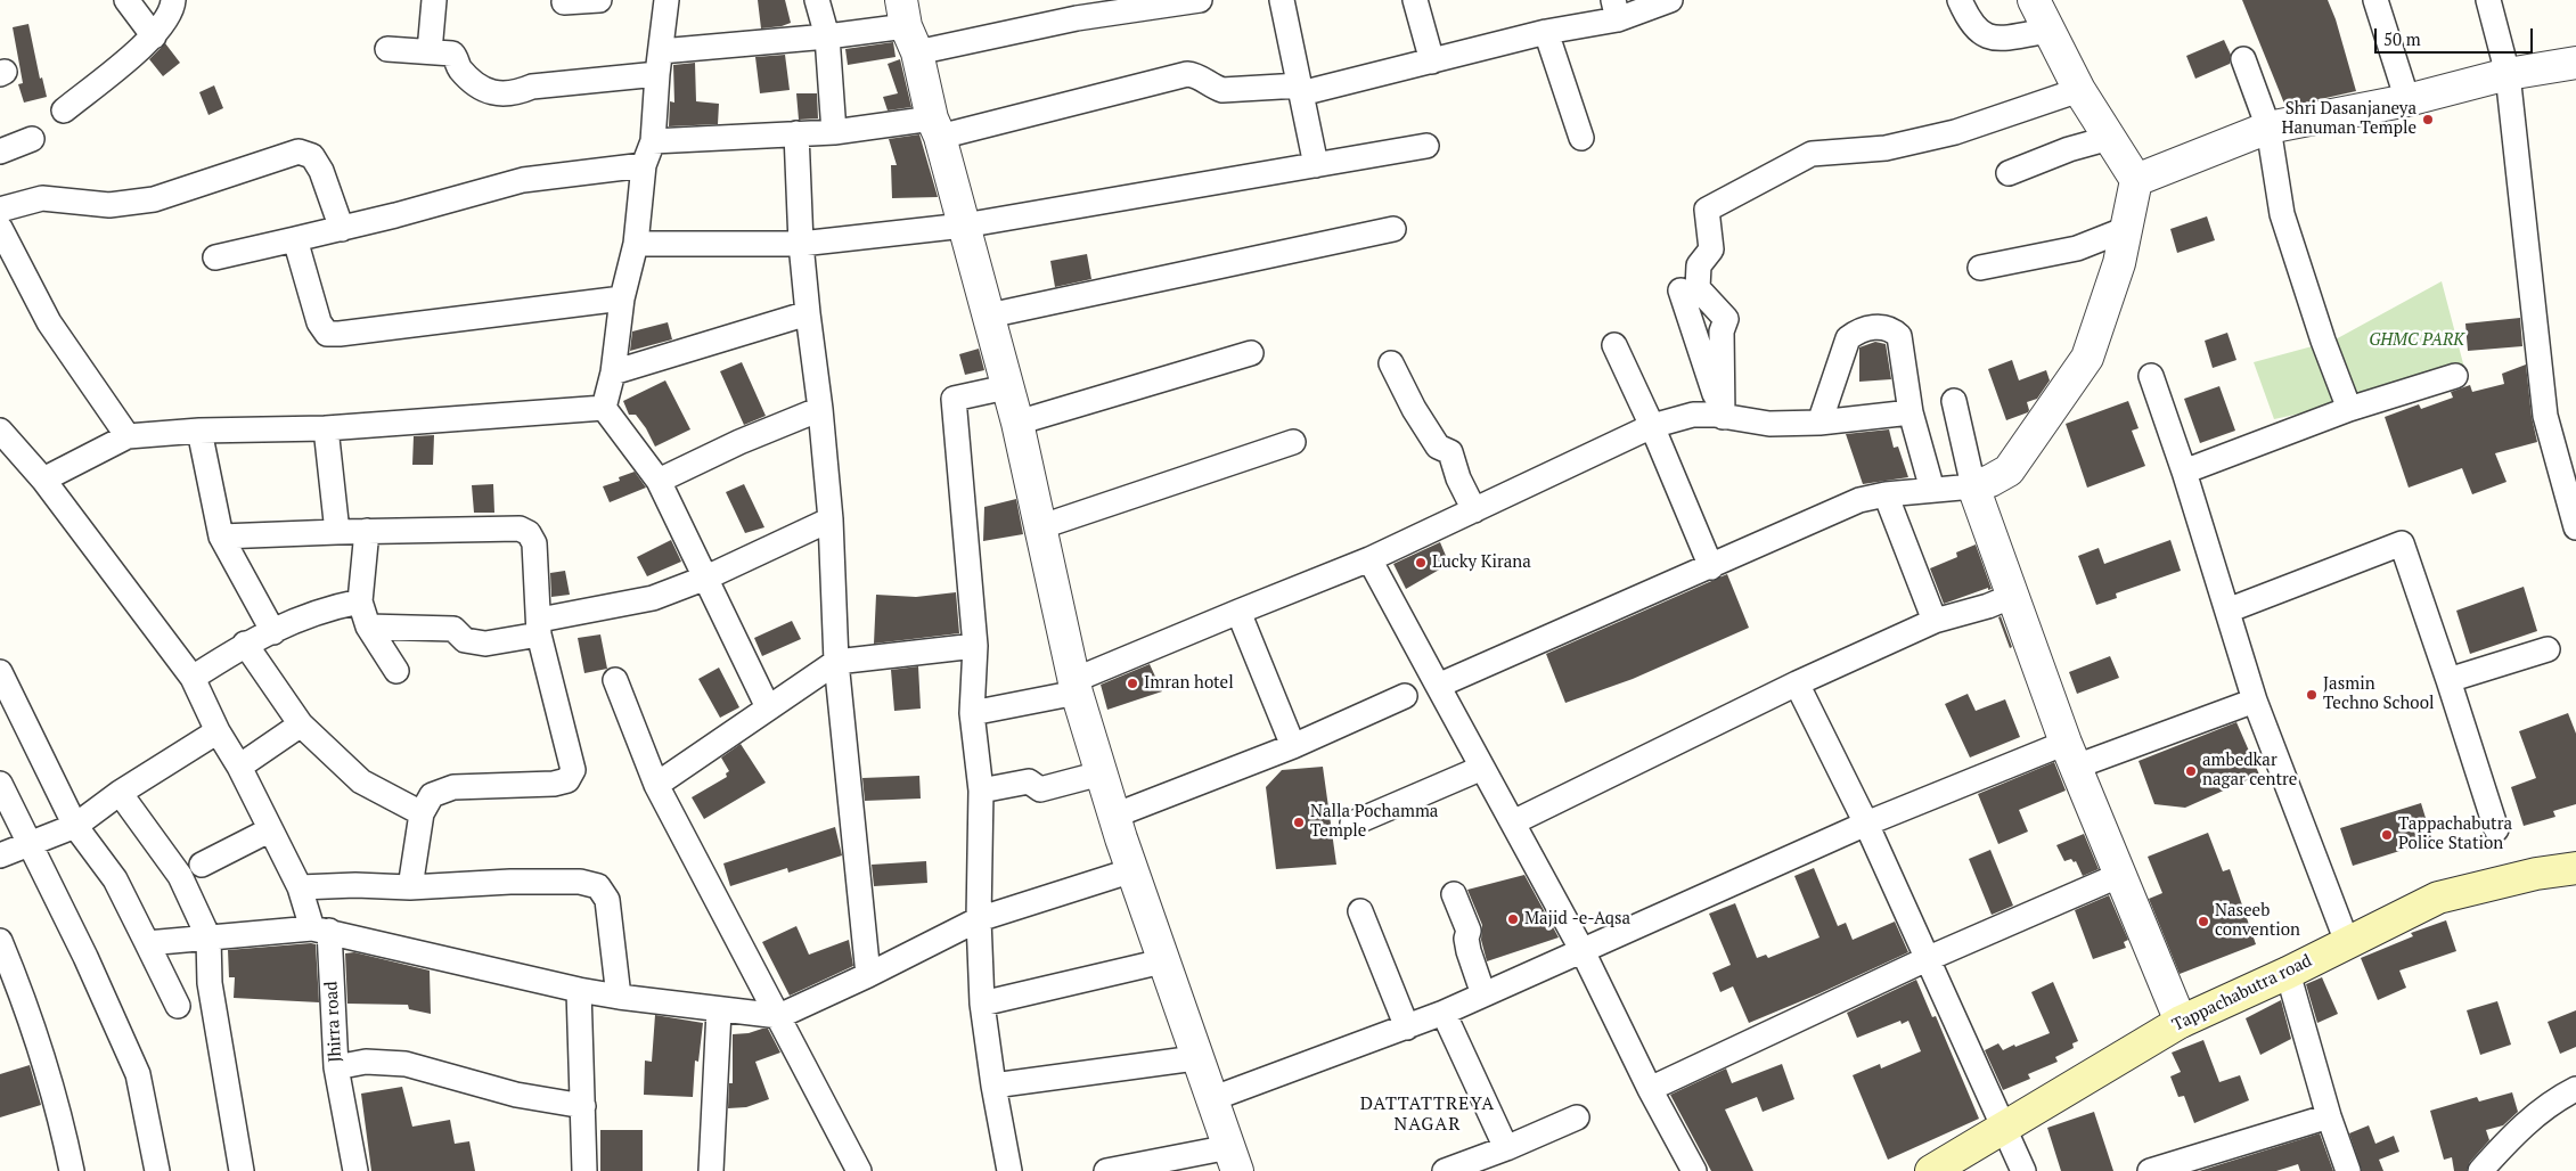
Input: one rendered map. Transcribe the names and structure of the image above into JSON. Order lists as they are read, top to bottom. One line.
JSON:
{"streets":{"main road":["Tappachabutra road"],"street":["Jhirra road"]},"districts":["DATTATTREYA NAGAR"],"parks":["GHMC PARK"],"places":["Shri Dasanjaneya Hanuman Temple","Lucky Kirana","Imran hotel","Jasmin Techno School","ambedkar nagar centre","Nalla Pochamma Temple","Tappachabutra Police Station","Majid -e-Aqsa","Naseeb convention"],"scale_bar":"50 m"}
